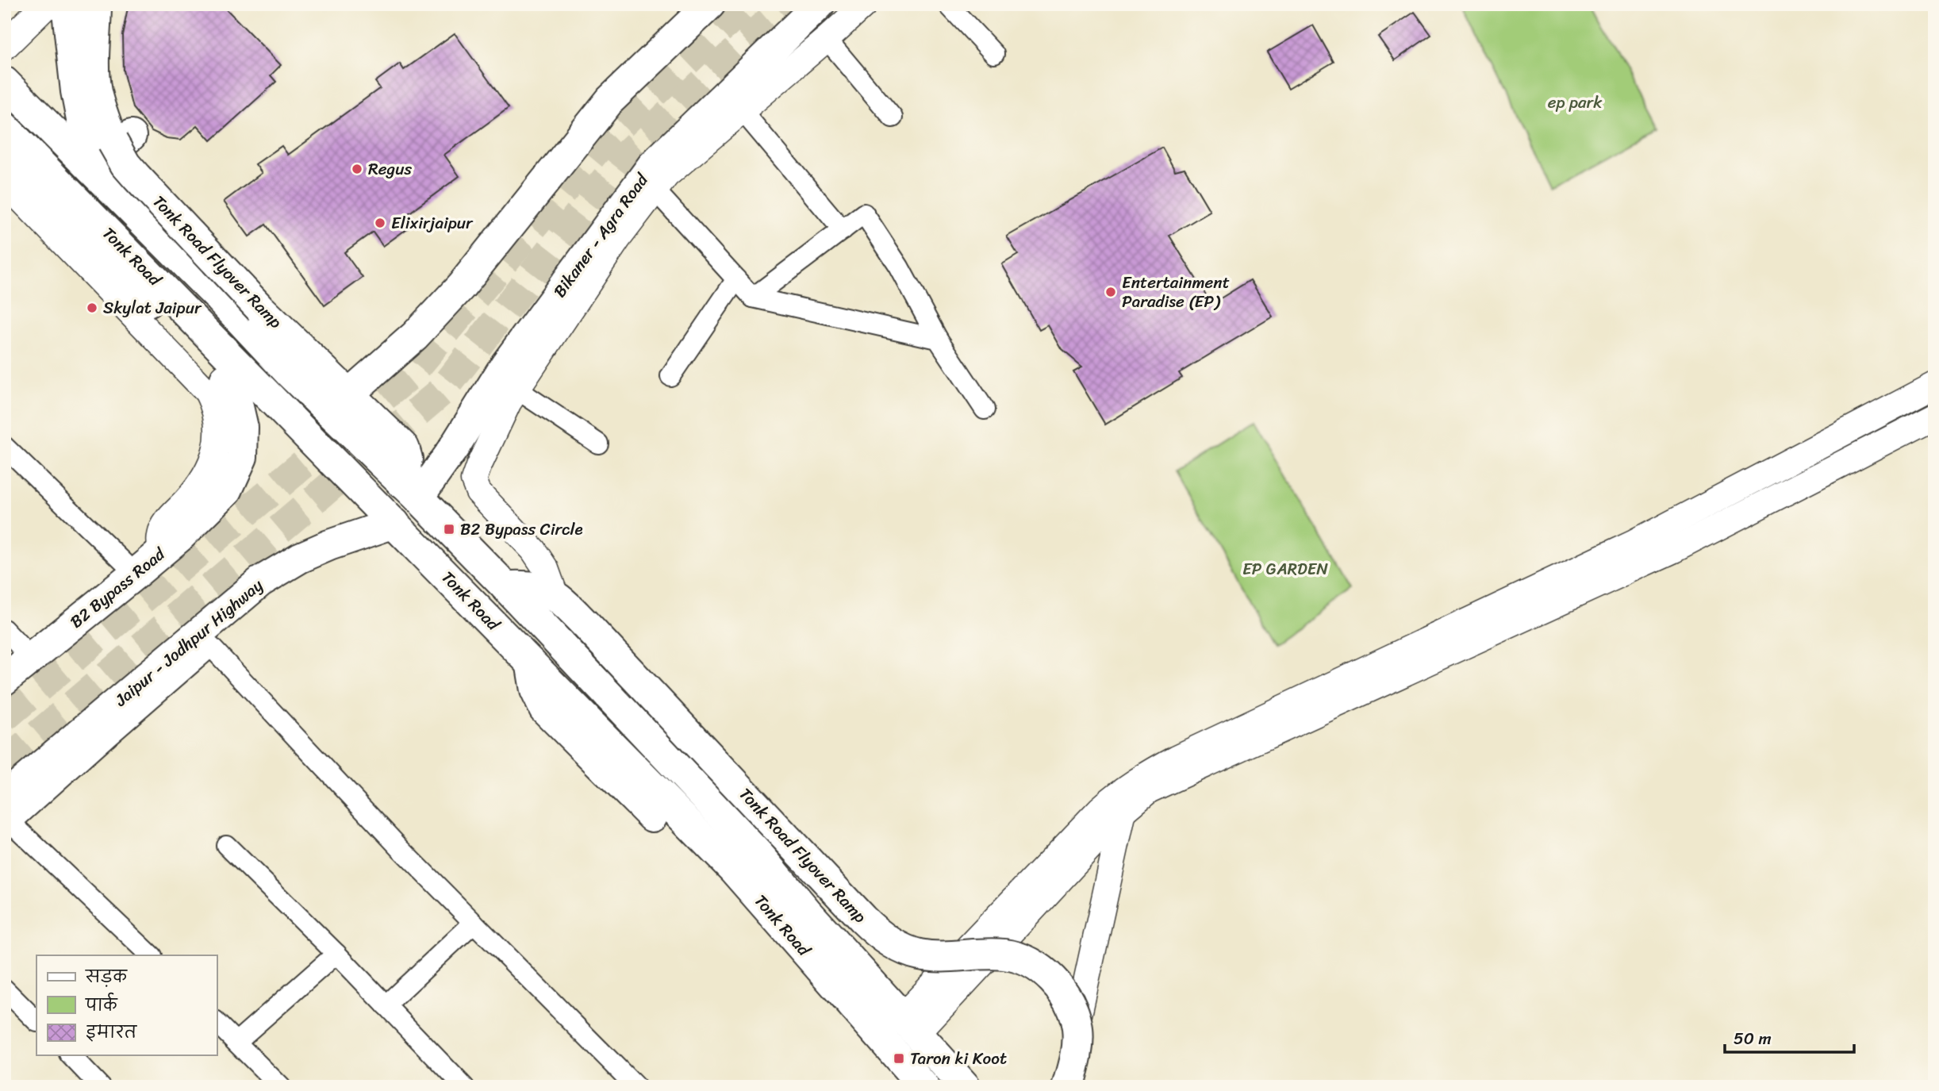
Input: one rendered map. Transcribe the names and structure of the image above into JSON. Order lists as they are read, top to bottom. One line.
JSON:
{"streets":{"main road":["Bikaner - Agra Road","Tonk Road","Tonk Road Flyover Ramp","B2 Bypass Road","Jaipur - Jodhpur Highway"]},"crossings":[["Bikaner - Agra Road","Tonk Road"],["Bikaner - Agra Road","Tonk Road Flyover Ramp"],["Tonk Road","Tonk Road Flyover Ramp"],["Tonk Road","Jaipur - Jodhpur Highway"]],"parks":["ep park","EP GARDEN"],"places":{"other":["Regus","Elixirjaipur","Entertainment Paradise (EP)","Skylat Jaipur"],"transit":["B2 Bypass Circle","Taron ki Koot"]},"legend":["सड़क","पार्क","इमारत"],"scale_bar":"50 m"}
